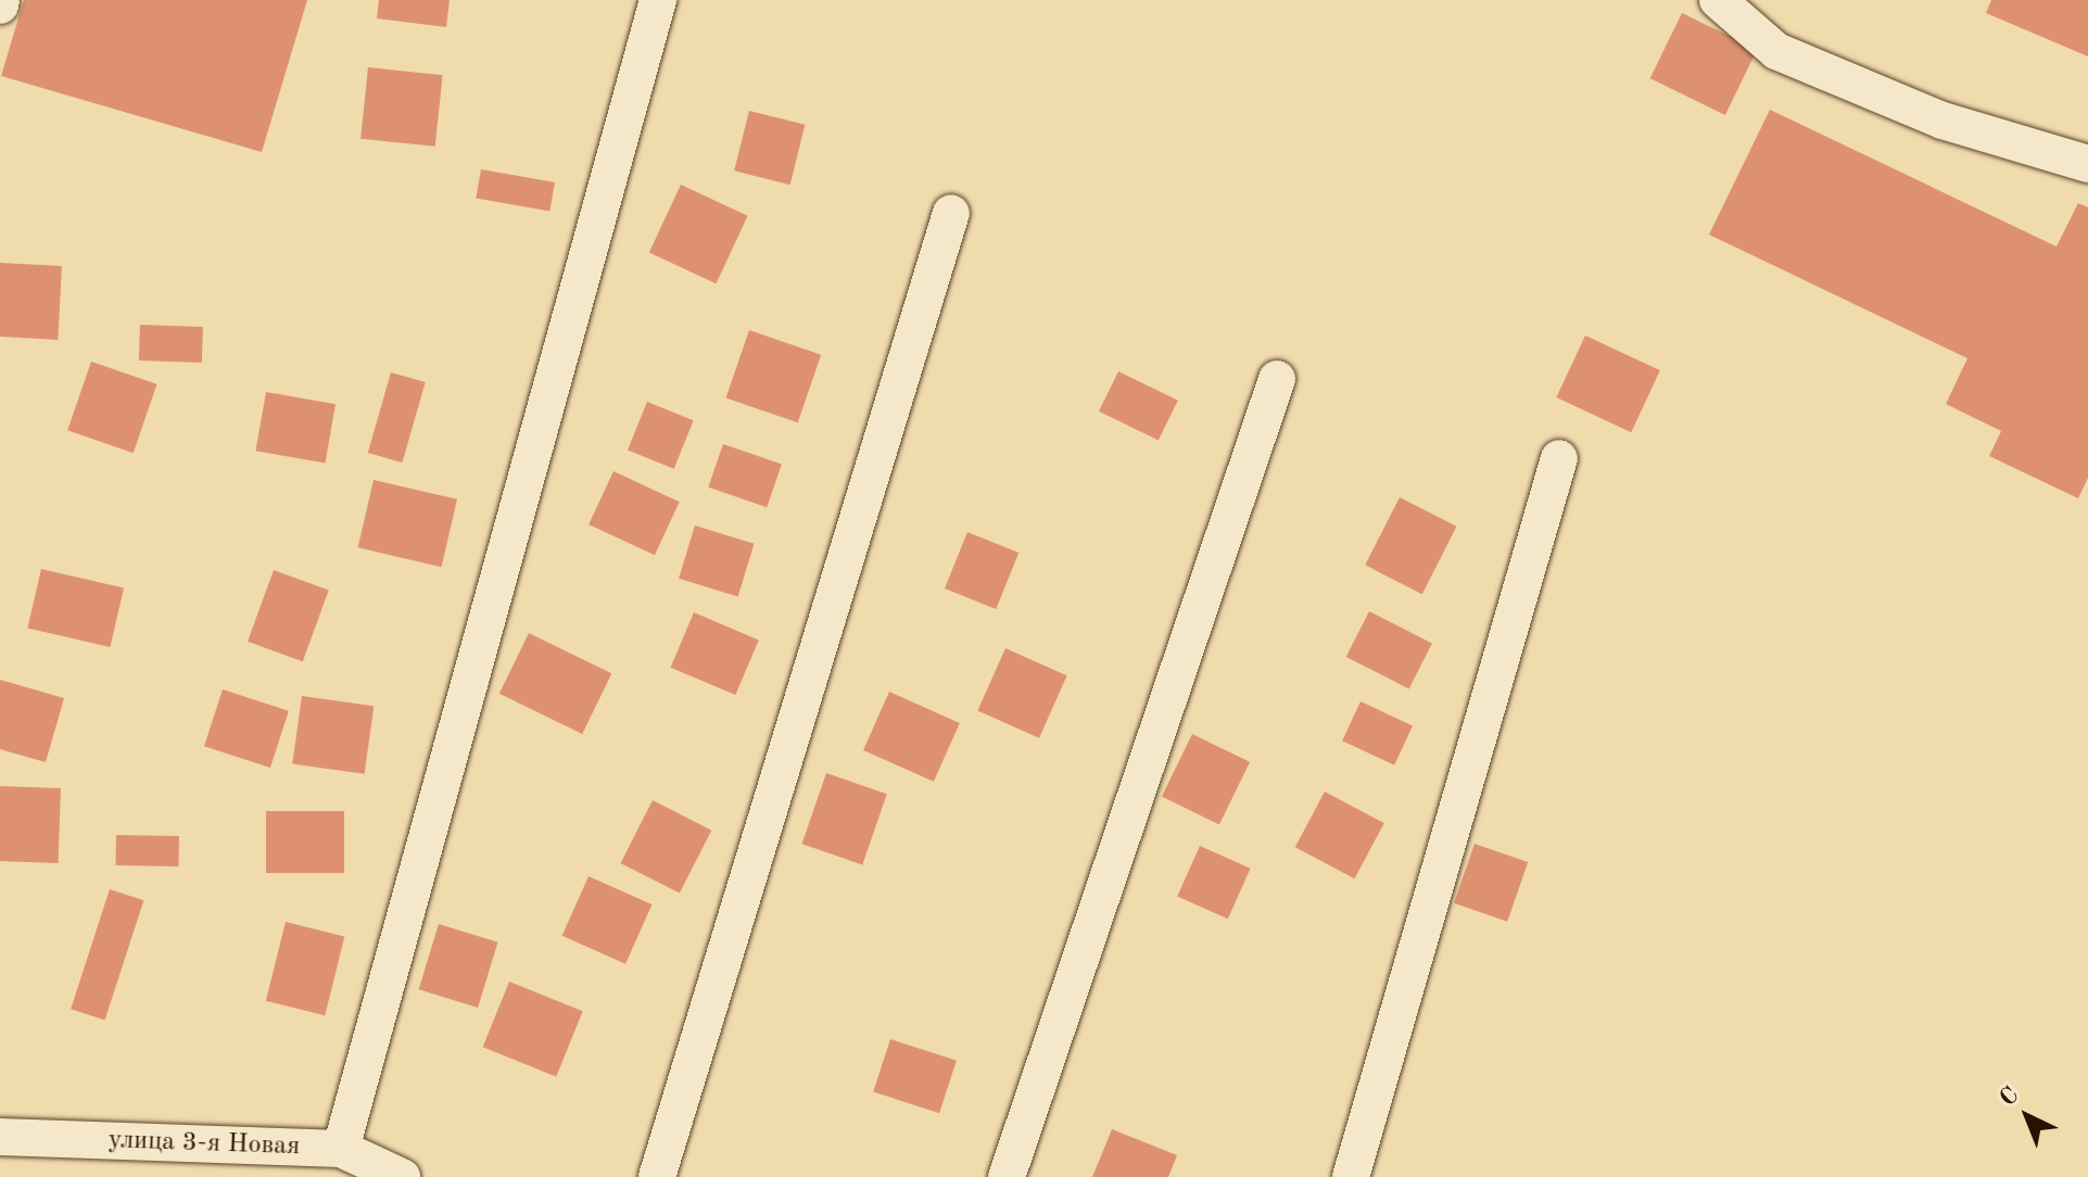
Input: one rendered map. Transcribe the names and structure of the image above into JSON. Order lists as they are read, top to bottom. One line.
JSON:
{"streets":{"street":["улица 3-я Новая"]},"north":"top left"}
